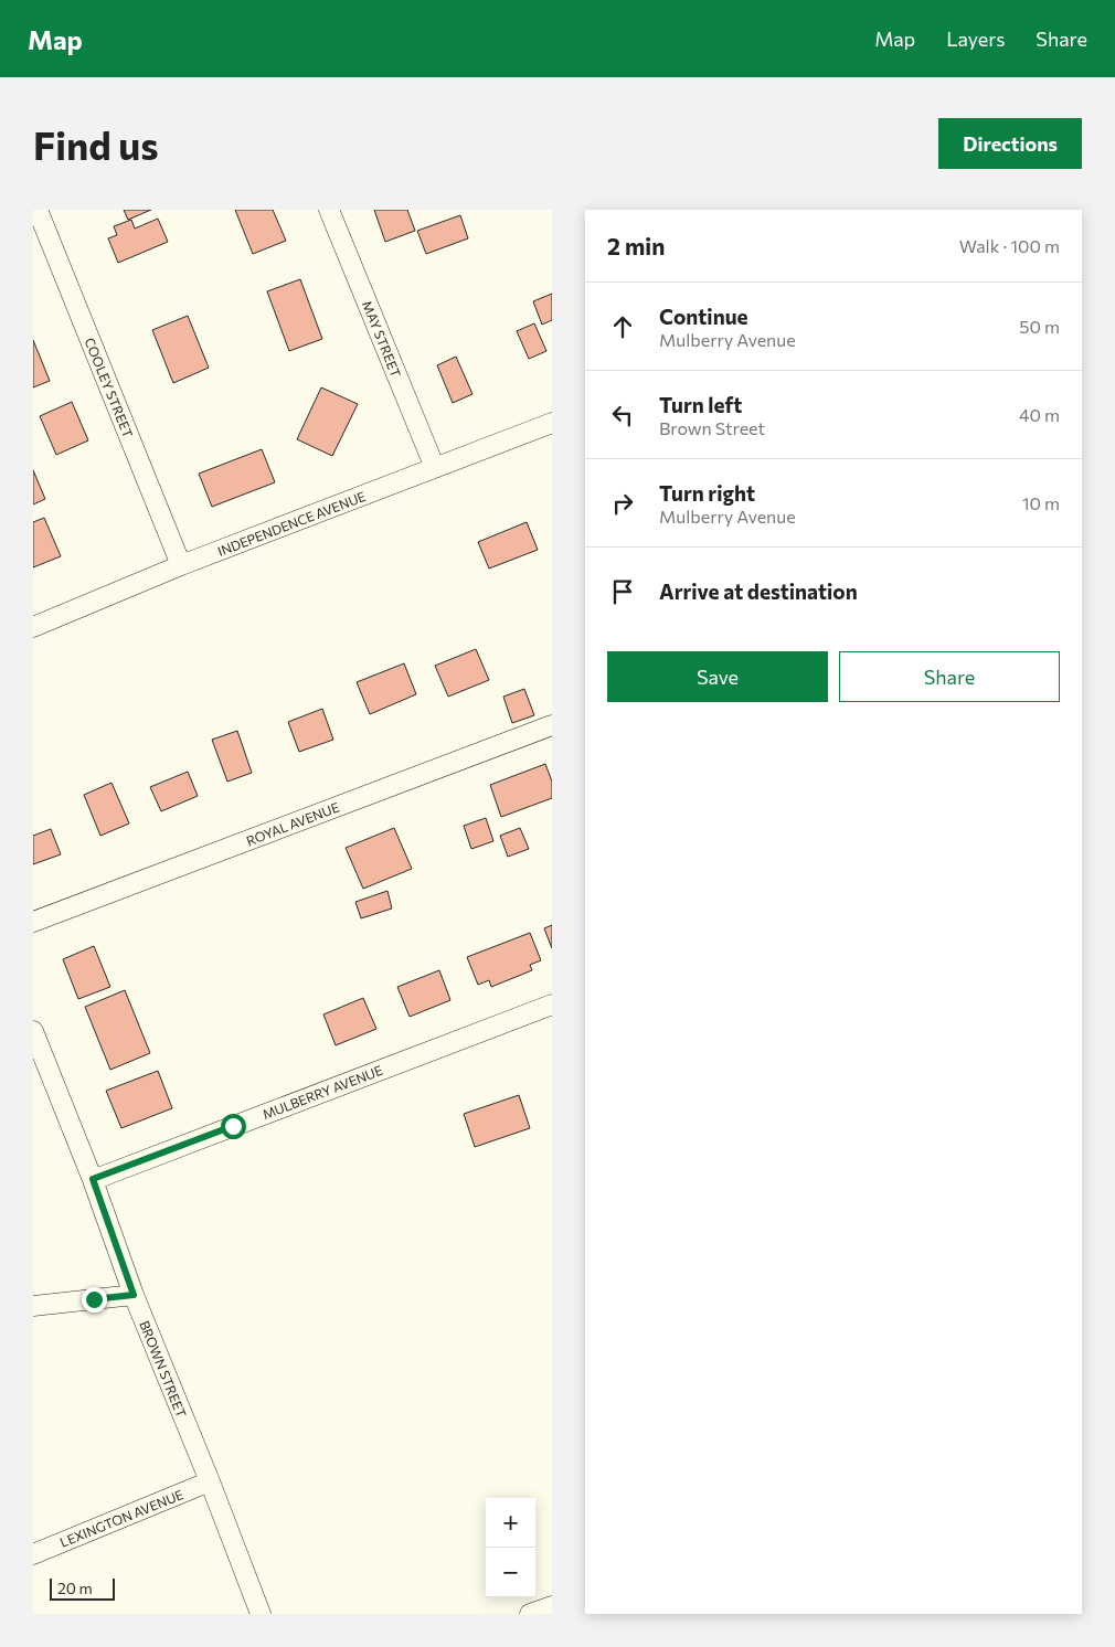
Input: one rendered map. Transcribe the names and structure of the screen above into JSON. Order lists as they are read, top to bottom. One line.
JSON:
{"streets":{"street":["MAY STREET","COOLEY STREET","INDEPENDENCE AVENUE","ROYAL AVENUE","MULBERRY AVENUE","BROWN STREET","LEXINGTON AVENUE"]},"crossings":[["MAY STREET","INDEPENDENCE AVENUE"],["COOLEY STREET","INDEPENDENCE AVENUE"],["MULBERRY AVENUE","BROWN STREET"],["BROWN STREET","LEXINGTON AVENUE"]],"scale_bar":"20 m","page":{"header":"Map","nav":["Map","Layers","Share"],"buttons":["Directions",["Save","Share"]],"title":"Find us","heading":["2 min","Walk · 100 m"],"list":[["Continue","Mulberry Avenue","50 m"],["Turn left","Brown Street","40 m"],["Turn right","Mulberry Avenue","10 m"],"Arrive at destination"],"map_buttons":["+","−"],"scale":"20 m"}}
